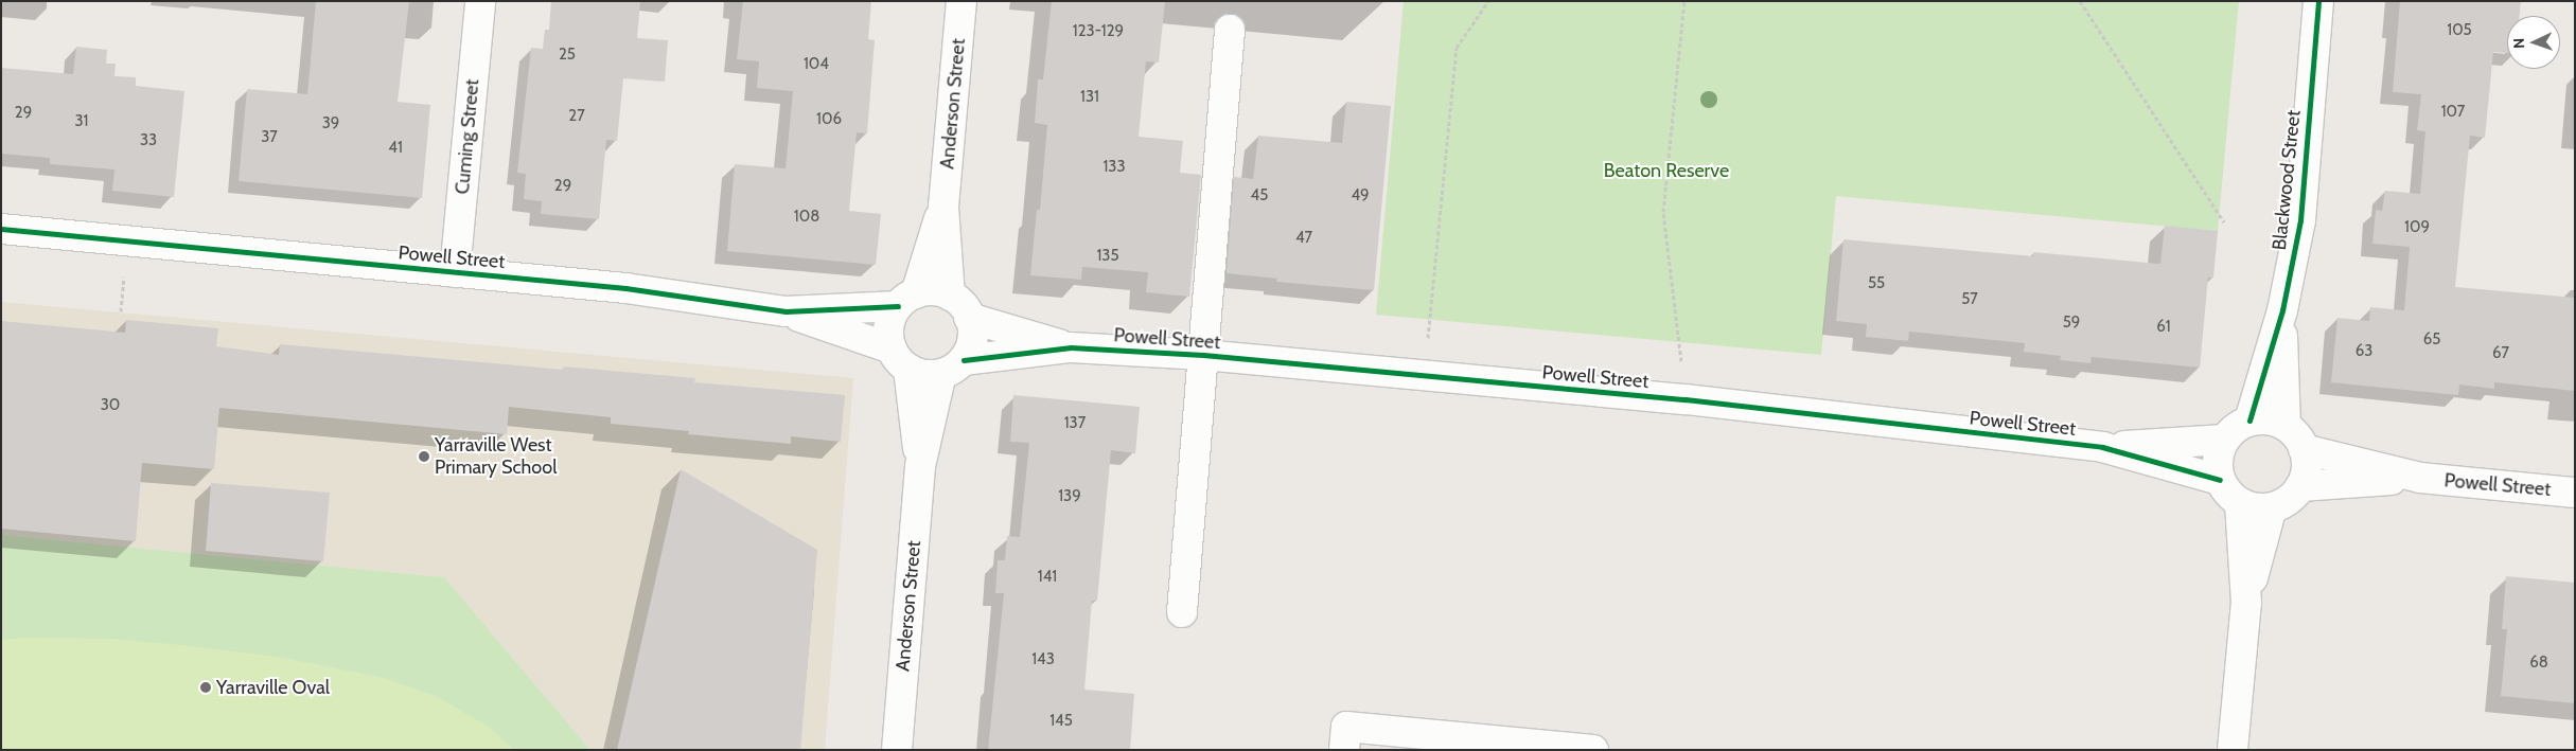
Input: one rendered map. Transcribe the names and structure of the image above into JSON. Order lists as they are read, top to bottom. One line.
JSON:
{"streets":{"street":["Anderson Street","Cuming Street","Blackwood Street","Powell Street"]},"crossings":[["Anderson Street","Powell Street"],["Cuming Street","Powell Street"],["Blackwood Street","Powell Street"]],"parks":["Beaton Reserve"],"places":["Yarraville West Primary School","Yarraville Oval"],"house_numbers":["105","123-129","25","104","131","107","29","27","106","31","39","37","33","41","133","29","45","49","108","109","47","135","55","57","59","61","65","63","67","30","137","139","141","143","68","145"],"north":"left"}
